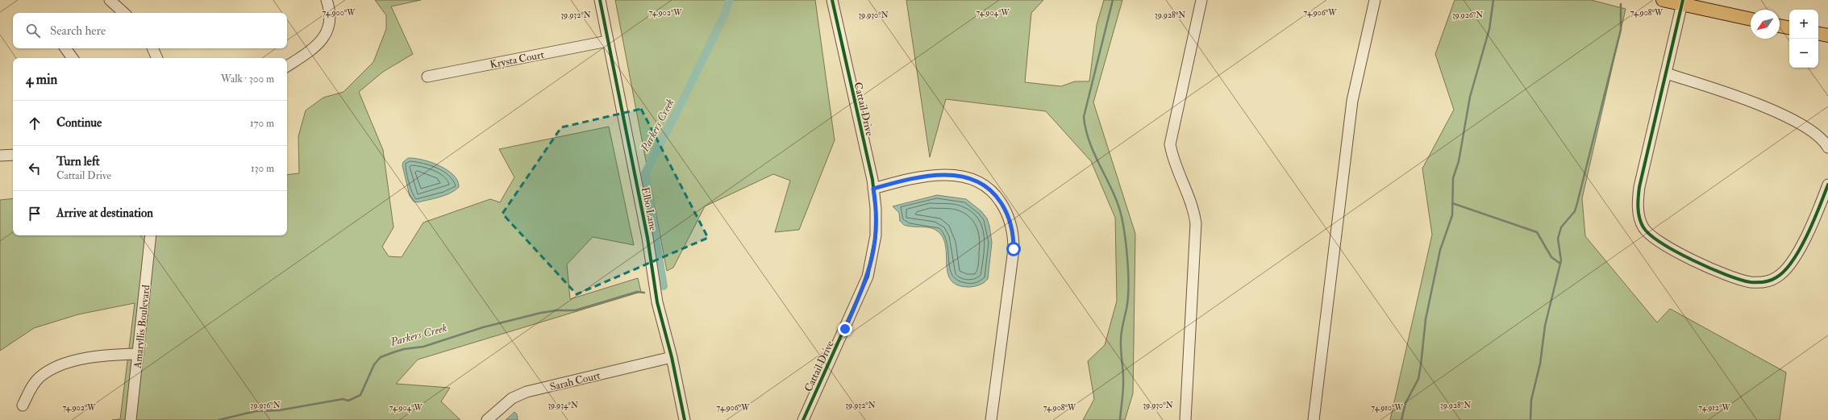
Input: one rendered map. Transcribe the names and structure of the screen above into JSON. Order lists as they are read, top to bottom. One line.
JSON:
{"streets":{"street":["Krysta Court","Cattail Drive","Elbo Lane","Amaryllis Boulevard","Sarah Court"]},"crossings":[["Krysta Court","Elbo Lane"],["Elbo Lane","Sarah Court"]],"water":["Parkers Creek"],"north":"bottom left","page":{"map_buttons":["+","−"],"search":"Search here","heading":["4 min","Walk · 300 m"],"list":[["Continue","170 m"],["Turn left","Cattail Drive","130 m"],"Arrive at destination"]},"coordinates":["74.904°W","74.900°W","74.902°W","74.906°W","74.908°W","39.932°N","39.930°N","39.928°N","39.926°N","39.936°N","39.934°N","74.910°W","74.912°W"]}
